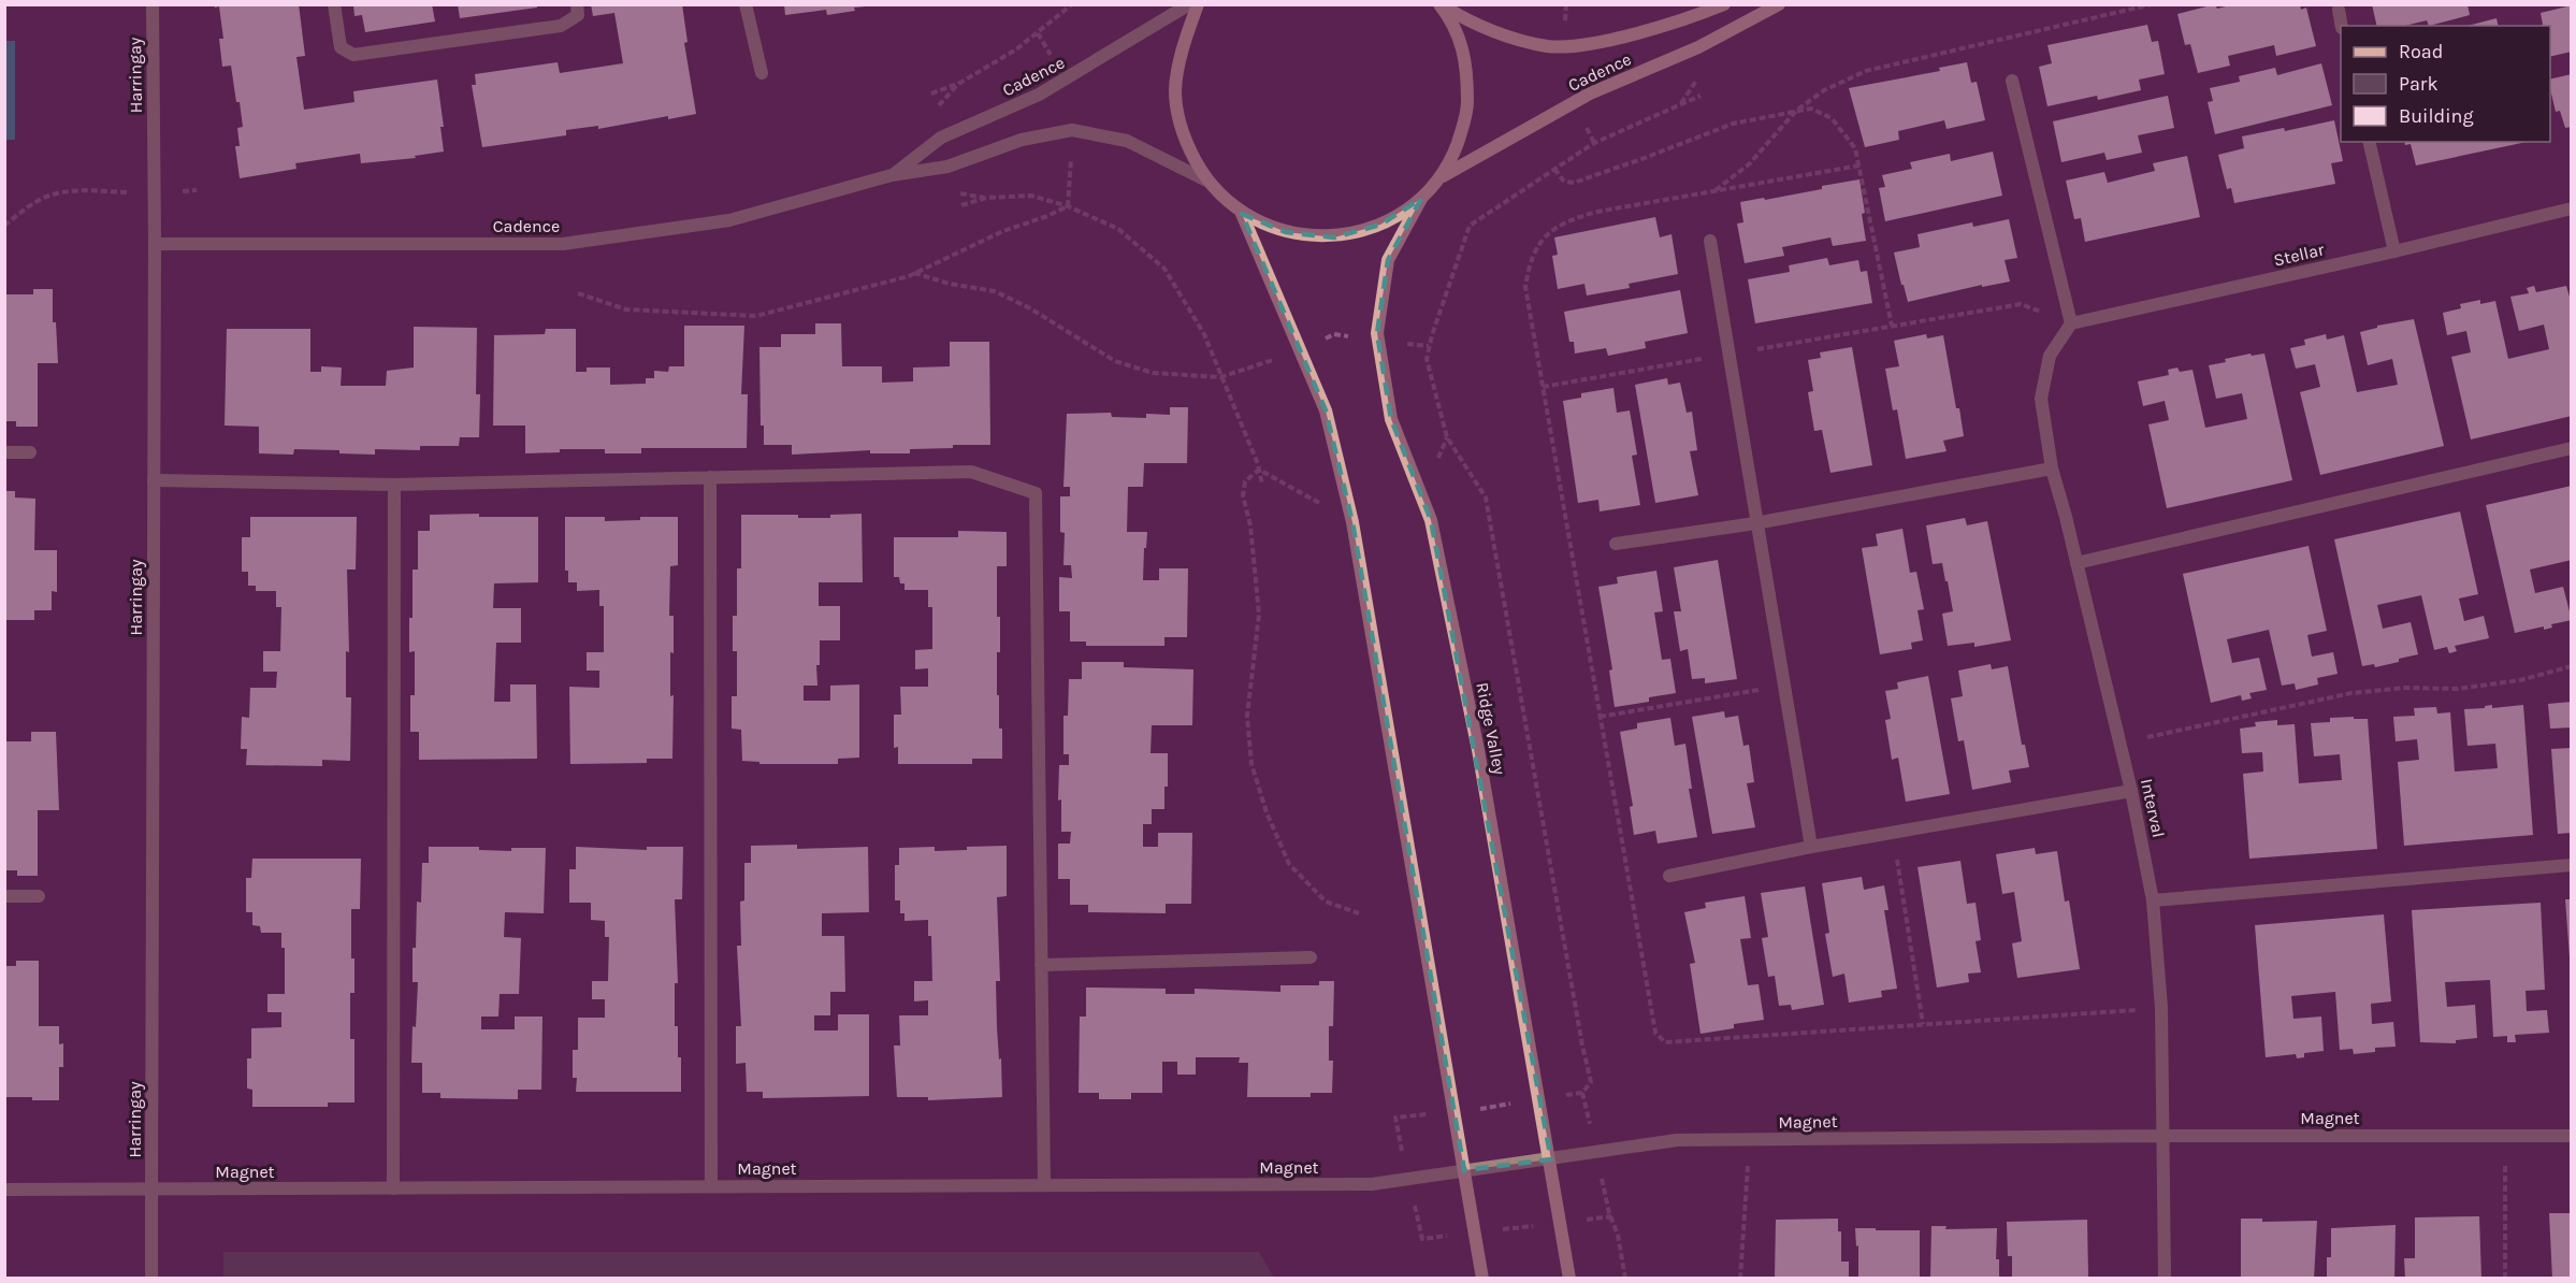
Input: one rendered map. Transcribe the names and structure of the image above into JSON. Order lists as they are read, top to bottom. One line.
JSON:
{"streets":{"main road":["Cadence","Ridge Valley"],"street":["Harringay","Stellar","Interval","Magnet"]},"crossings":[["Cadence","Harringay"],["Harringay","Magnet"],["Stellar","Interval"],["Ridge Valley","Magnet"],["Interval","Magnet"]],"legend":["Road","Park","Building"]}
